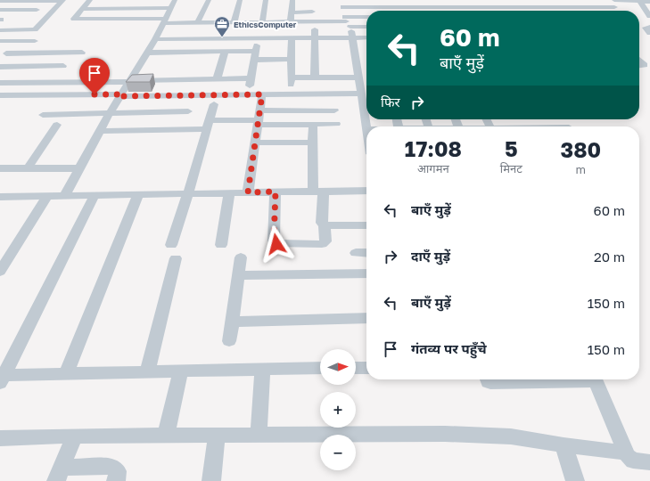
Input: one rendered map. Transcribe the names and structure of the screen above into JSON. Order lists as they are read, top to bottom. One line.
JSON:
{"places":{"office":["EthicsComputer"]},"north":"right","page":{"turn":["60 m","बाएँ मुड़ें"],"then":"फिर","eta":["17:08","आगमन","5","मिनट","380","m"],"list":[{"name":"बाएँ मुड़ें","value":"60 m"},{"name":"दाएँ मुड़ें","value":"20 m"},{"name":"बाएँ मुड़ें","value":"150 m"},{"name":"गंतव्य पर पहुँचे","value":"150 m"}],"map_buttons":["+","−"]}}
